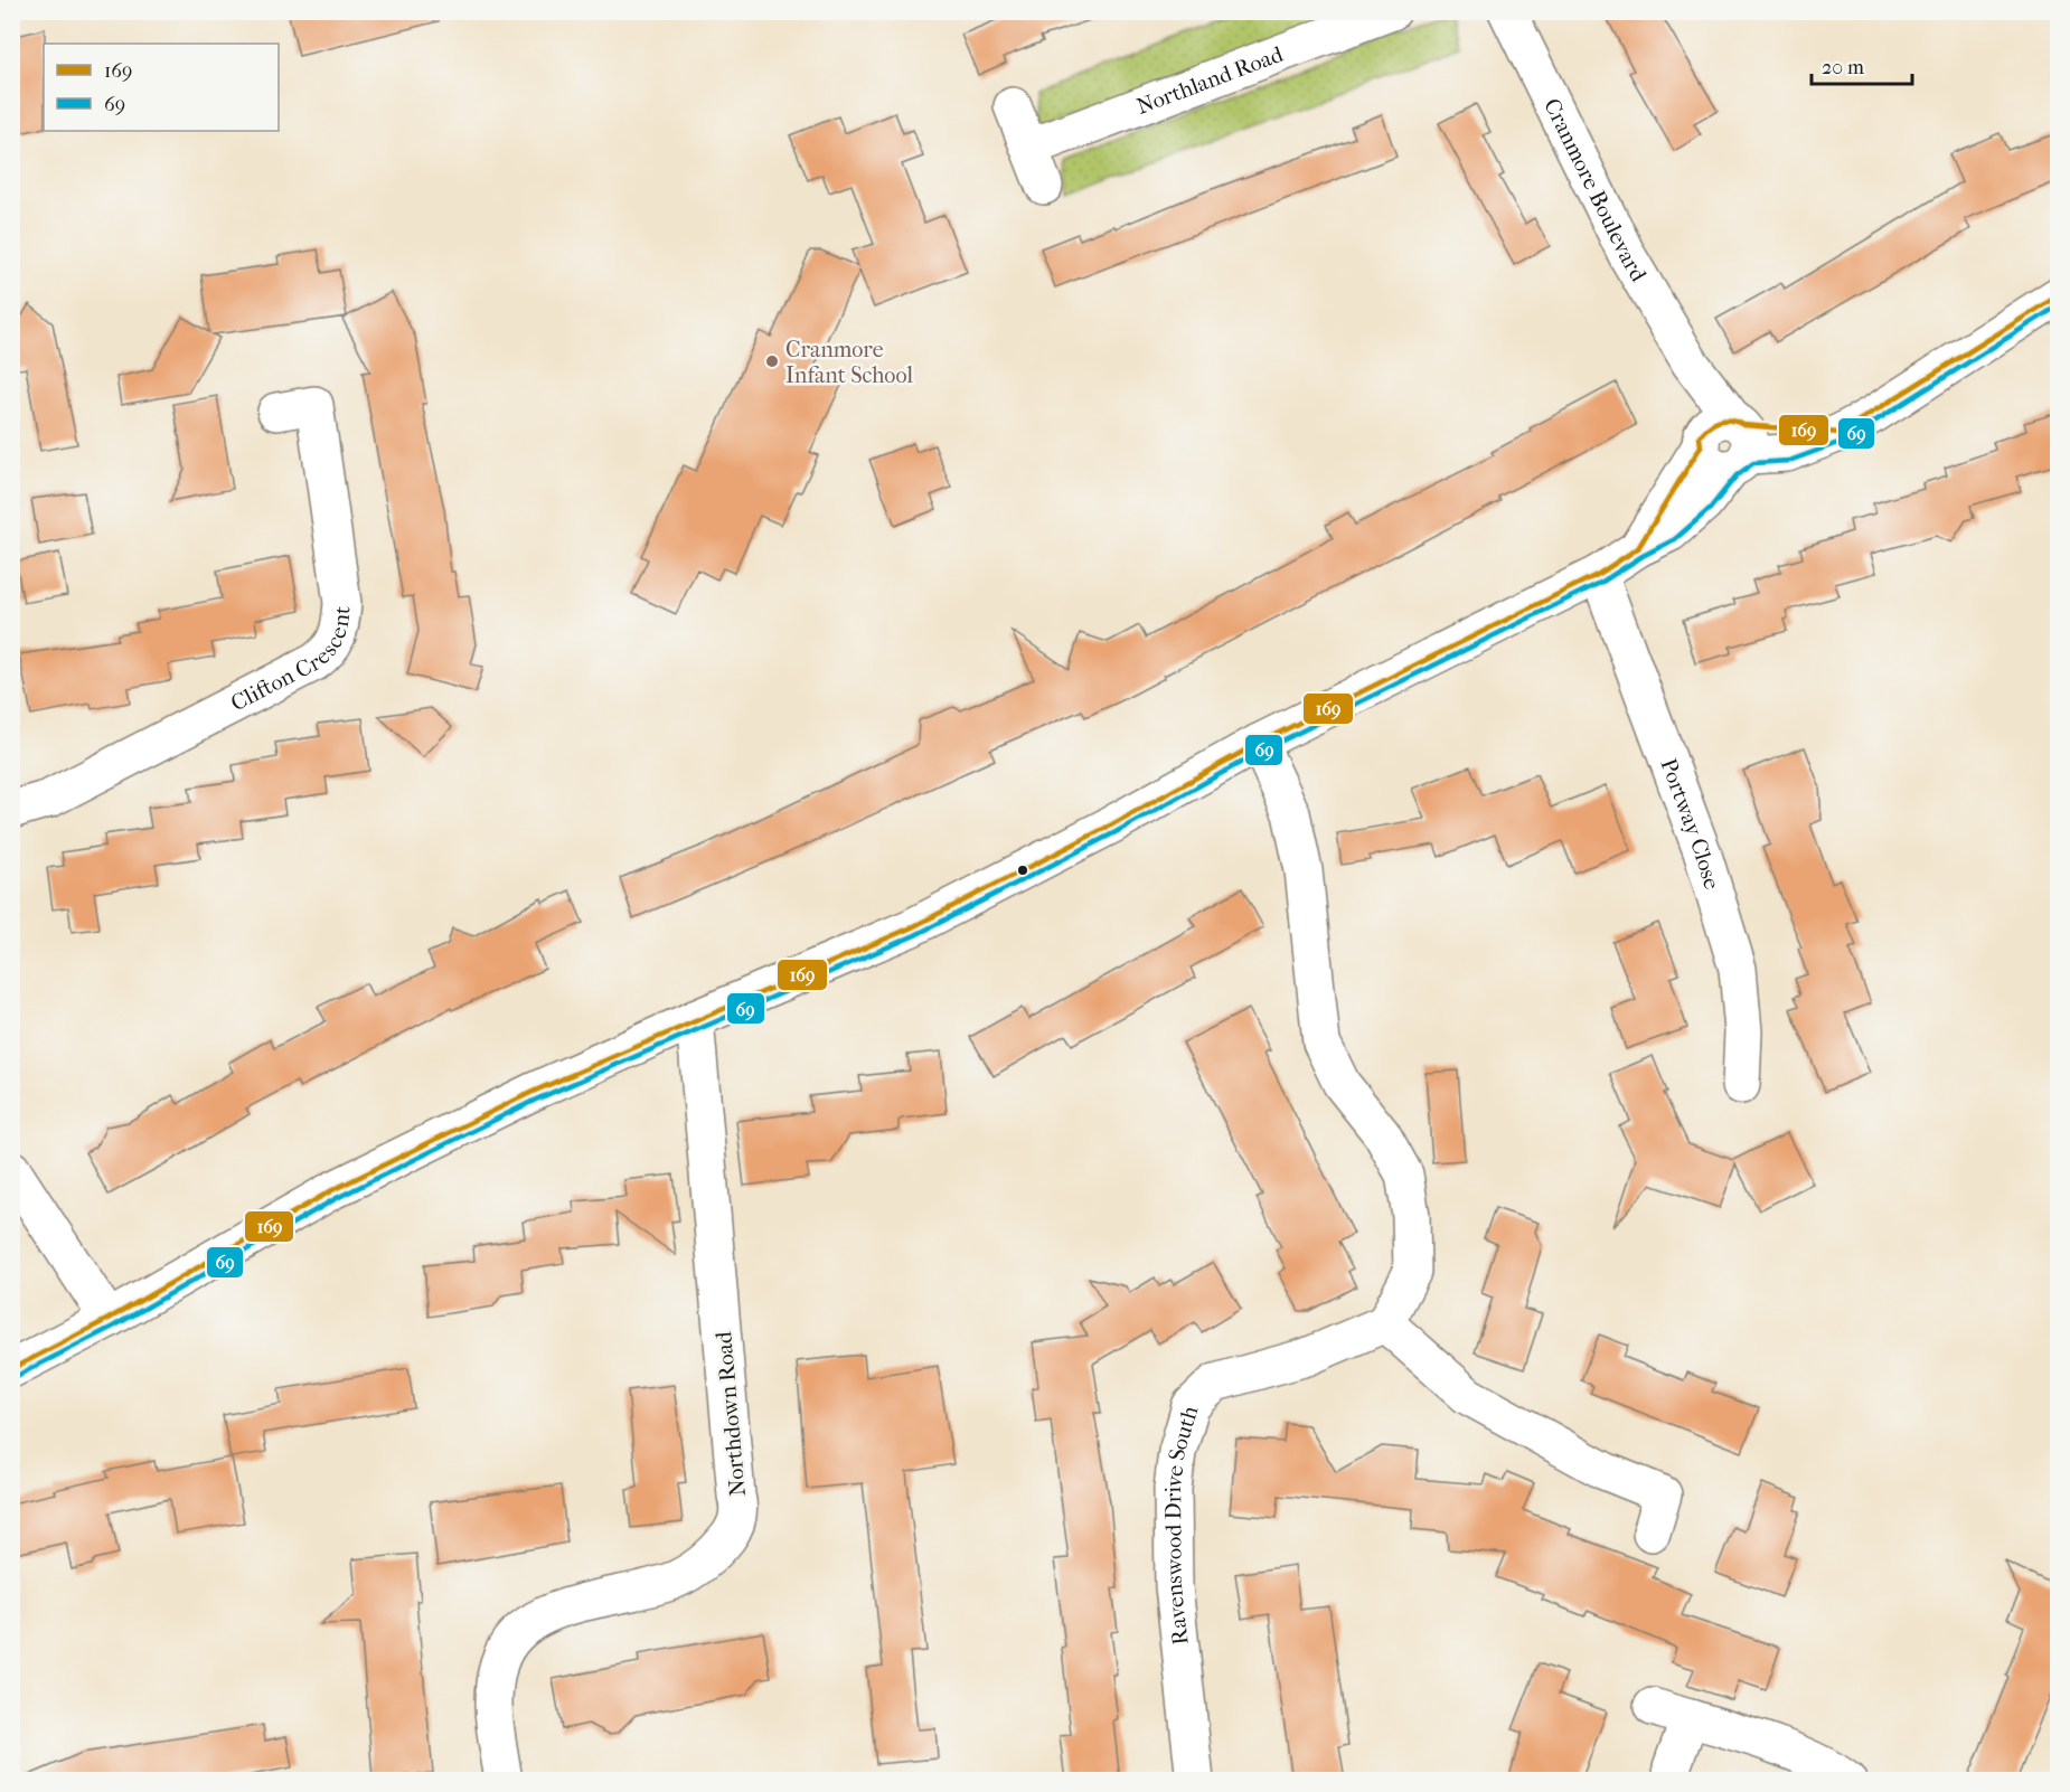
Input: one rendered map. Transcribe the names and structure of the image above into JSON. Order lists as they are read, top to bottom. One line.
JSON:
{"streets":{"street":["Northland Road","Cranmore Boulevard","Clifton Crescent","Portway Close","Northdown Road","Ravenswood Drive South"]},"places":["Cranmore Infant School"],"lines":["transit line 169","transit line 69"],"legend":["169","69"],"scale_bar":"20 m"}
